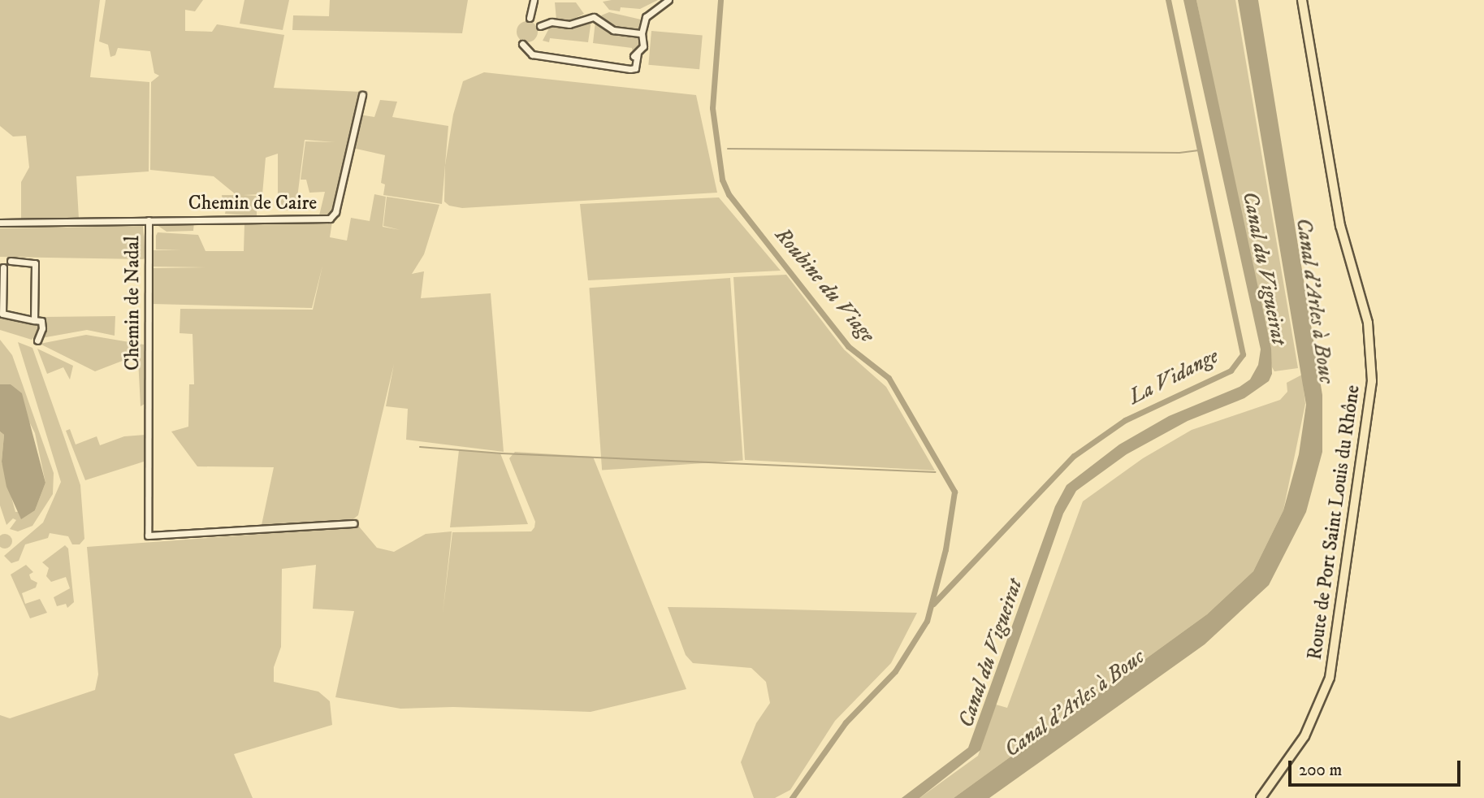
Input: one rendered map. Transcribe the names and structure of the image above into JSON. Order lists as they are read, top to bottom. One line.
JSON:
{"streets":{"main road":["Route de Port Saint Louis du Rhône"],"street":["Chemin de Caire","Chemin de Nadal"]},"crossings":[["Chemin de Caire","Chemin de Nadal"]],"water":["Canal du Vigueirat","Roubine du Viage","Canal d'Arles à Bouc","La Vidange"],"scale_bar":"200 m"}
